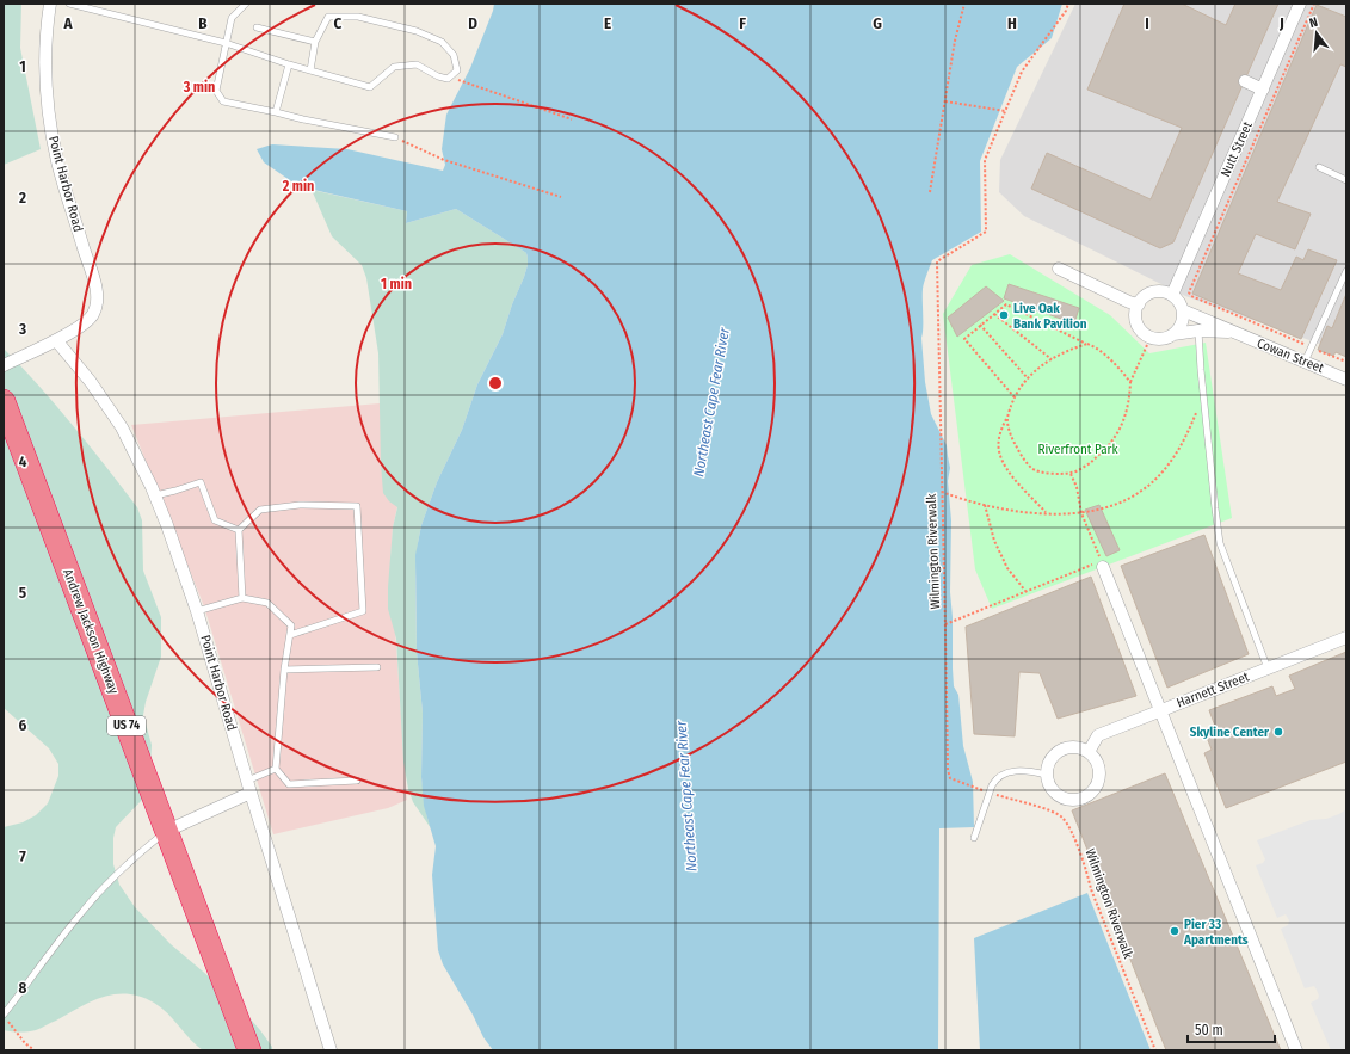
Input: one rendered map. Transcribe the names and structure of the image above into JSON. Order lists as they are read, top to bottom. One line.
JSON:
{"streets":{"highway":["Andrew Jackson Highway","US 74"],"street":["Nutt Street","Point Harbor Road","Cowan Street","Harnett Street"],"path":["Wilmington Riverwalk"]},"crossings":[["Nutt Street","Cowan Street"]],"water":["Northeast Cape Fear River"],"parks":["Riverfront Park"],"places":["Live Oak Bank Pavilion","Skyline Center","Pier 33 Apartments"],"scale_bar":"50 m","north":"top","grid":{"columns":["A","B","C","D","E","F","G","H","I","J"],"rows":["1","2","3","4","5","6","7","8"]},"rings":["3 min","2 min","1 min"]}
